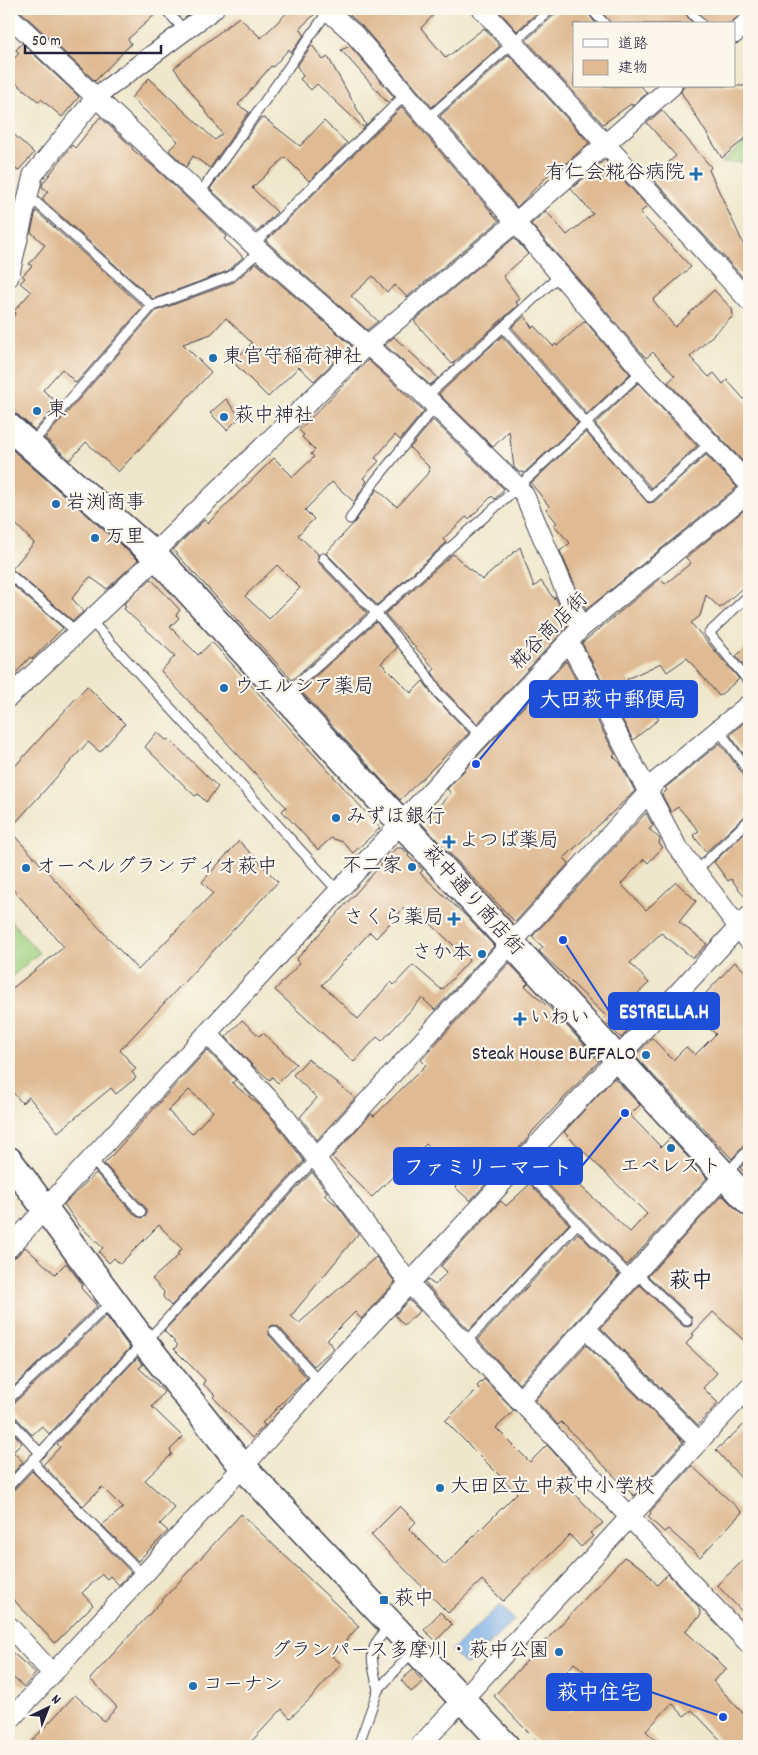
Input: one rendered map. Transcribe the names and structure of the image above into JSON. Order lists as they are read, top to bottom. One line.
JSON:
{"streets":{"street":["糀谷商店街","萩中通り商店街"]},"crossings":[["糀谷商店街","萩中通り商店街"]],"districts":["萩中"],"places":{"health":["有仁会糀谷病院","よつば薬局","さくら薬局","いわい"],"other":["東官守稲荷神社","東","萩中神社","岩渕商事","万里","ウエルシア薬局","大田萩中郵便局","みずほ銀行","不二家","オーベルグランディオ萩中","ESTRELLA.H","さか本","Steak House BUFFALO","ファミリーマート","エベレスト","大田区立 中萩中小学校","グランパース多摩川・萩中公園","コーナン","萩中住宅"],"transit":["萩中"]},"legend":["道路","建物"],"scale_bar":"50 m","north":"top right"}
